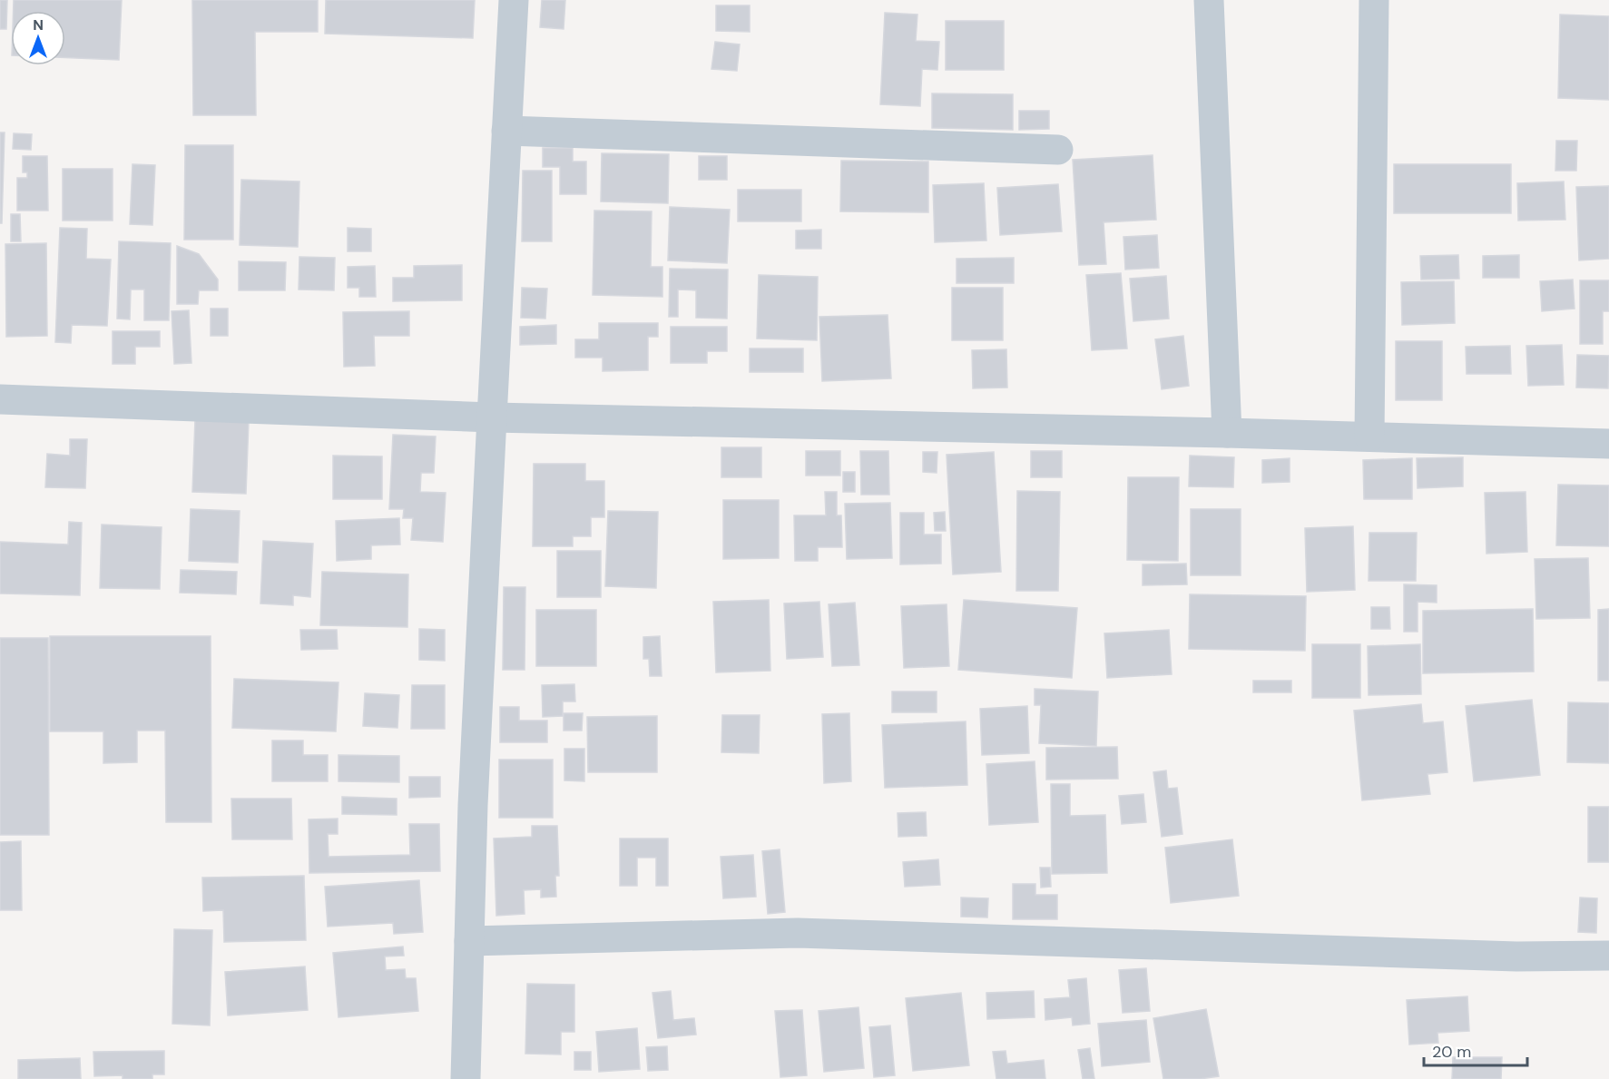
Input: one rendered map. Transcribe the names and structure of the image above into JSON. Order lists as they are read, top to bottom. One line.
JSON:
{"scale_bar":"20 m","north":"top"}
